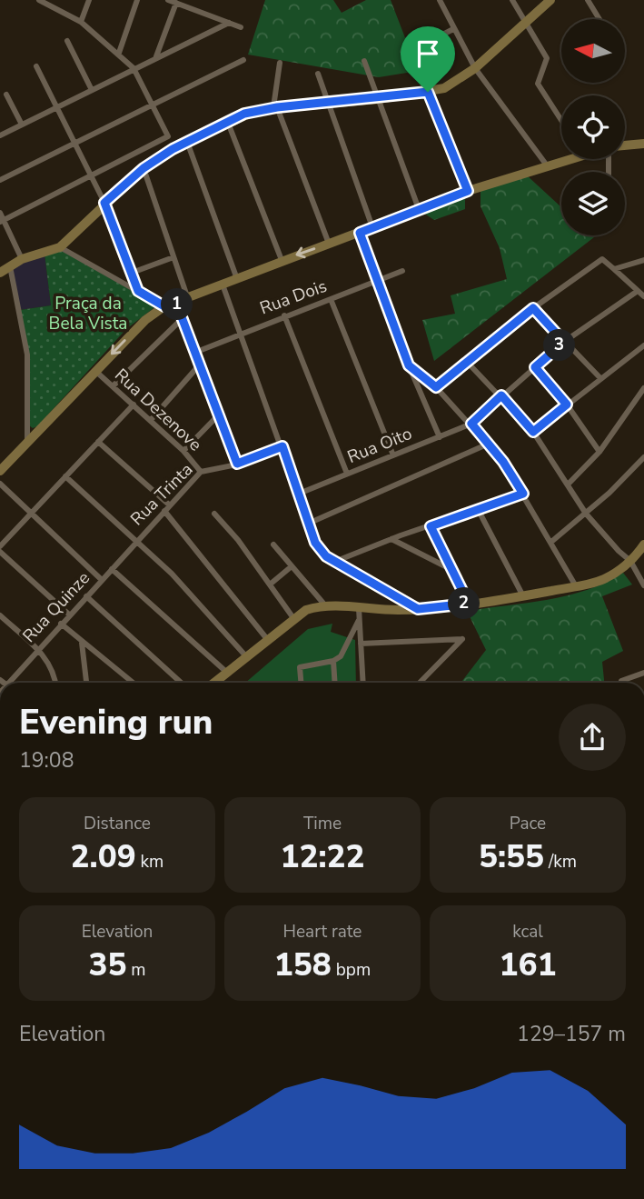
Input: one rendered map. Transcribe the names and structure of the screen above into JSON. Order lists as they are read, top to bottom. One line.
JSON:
{"streets":{"street":["Rua Dois","Rua Dezenove","Rua Oito","Rua Trinta","Rua Quinze"]},"crossings":[["Rua Dezenove","Rua Trinta"],["Rua Trinta","Rua Quinze"]],"parks":["Praça da Bela Vista"],"north":"left","page":{"pins":["1","3","2"],"heading":["Evening run","19:08"],"stats":[["Distance","2.09 km"],["Time","12:22"],["Pace","5:55 /km"],["Elevation","35 m"],["Heart rate","158 bpm"],["kcal","161"]],"chart":["Elevation","129–157 m"]}}
